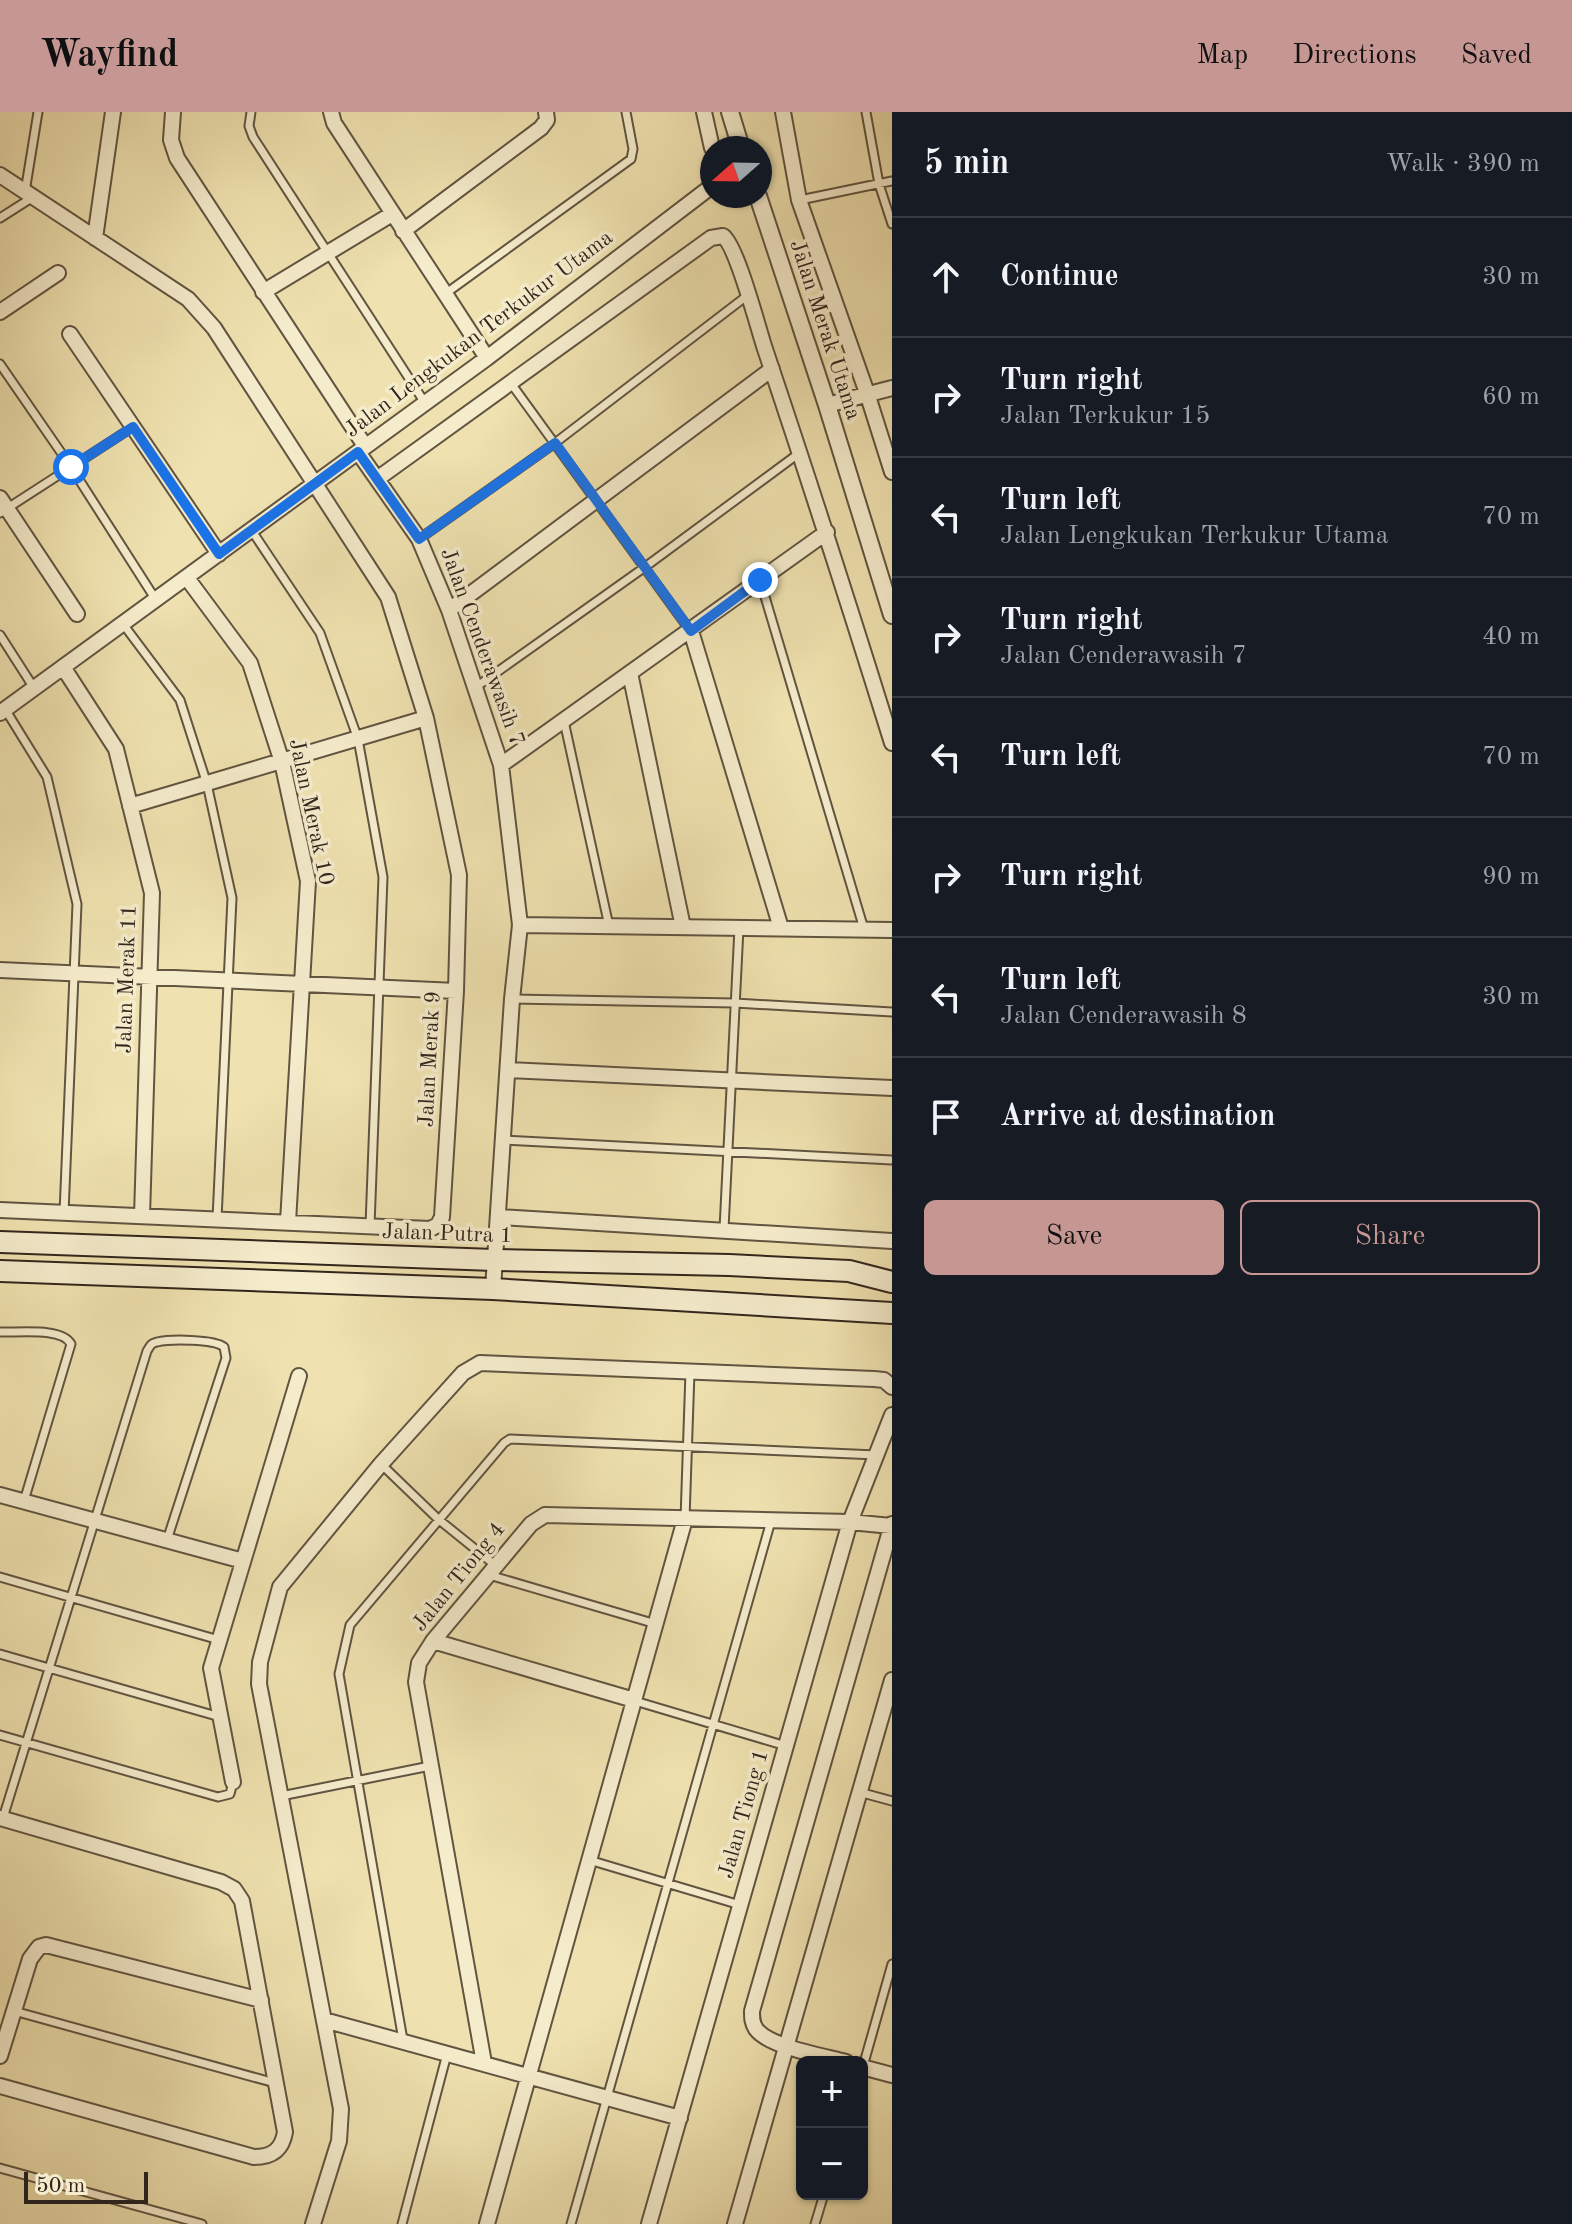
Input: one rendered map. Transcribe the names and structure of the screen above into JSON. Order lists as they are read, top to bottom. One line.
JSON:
{"streets":{"main road":["Jalan Putra 1"],"street":["Jalan Merak Utama","Jalan Lengkukan Terkukur Utama","Jalan Cenderawasih 7","Jalan Merak 10","Jalan Merak 11","Jalan Merak 9","Jalan Tiong 4","Jalan Tiong 1"]},"crossings":[["Jalan Lengkukan Terkukur Utama","Jalan Cenderawasih 7"],["Jalan Lengkukan Terkukur Utama","Jalan Merak 10"],["Jalan Lengkukan Terkukur Utama","Jalan Merak 11"],["Jalan Lengkukan Terkukur Utama","Jalan Merak 9"],["Jalan Cenderawasih 7","Jalan Putra 1"],["Jalan Merak 10","Jalan Merak 9"],["Jalan Merak 11","Jalan Merak 9"],["Jalan Tiong 4","Jalan Tiong 1"]],"scale_bar":"50 m","north":"left","page":{"header":"Wayfind","nav":["Map","Directions","Saved"],"heading":["5 min","Walk · 390 m"],"list":[["Continue","30 m"],["Turn right","Jalan Terkukur 15","60 m"],["Turn left","Jalan Lengkukan Terkukur Utama","70 m"],["Turn right","Jalan Cenderawasih 7","40 m"],["Turn left","70 m"],["Turn right","90 m"],["Turn left","Jalan Cenderawasih 8","30 m"],"Arrive at destination"],"buttons":["Save","Share"],"map_buttons":["+","−"],"scale":"50 m"}}
